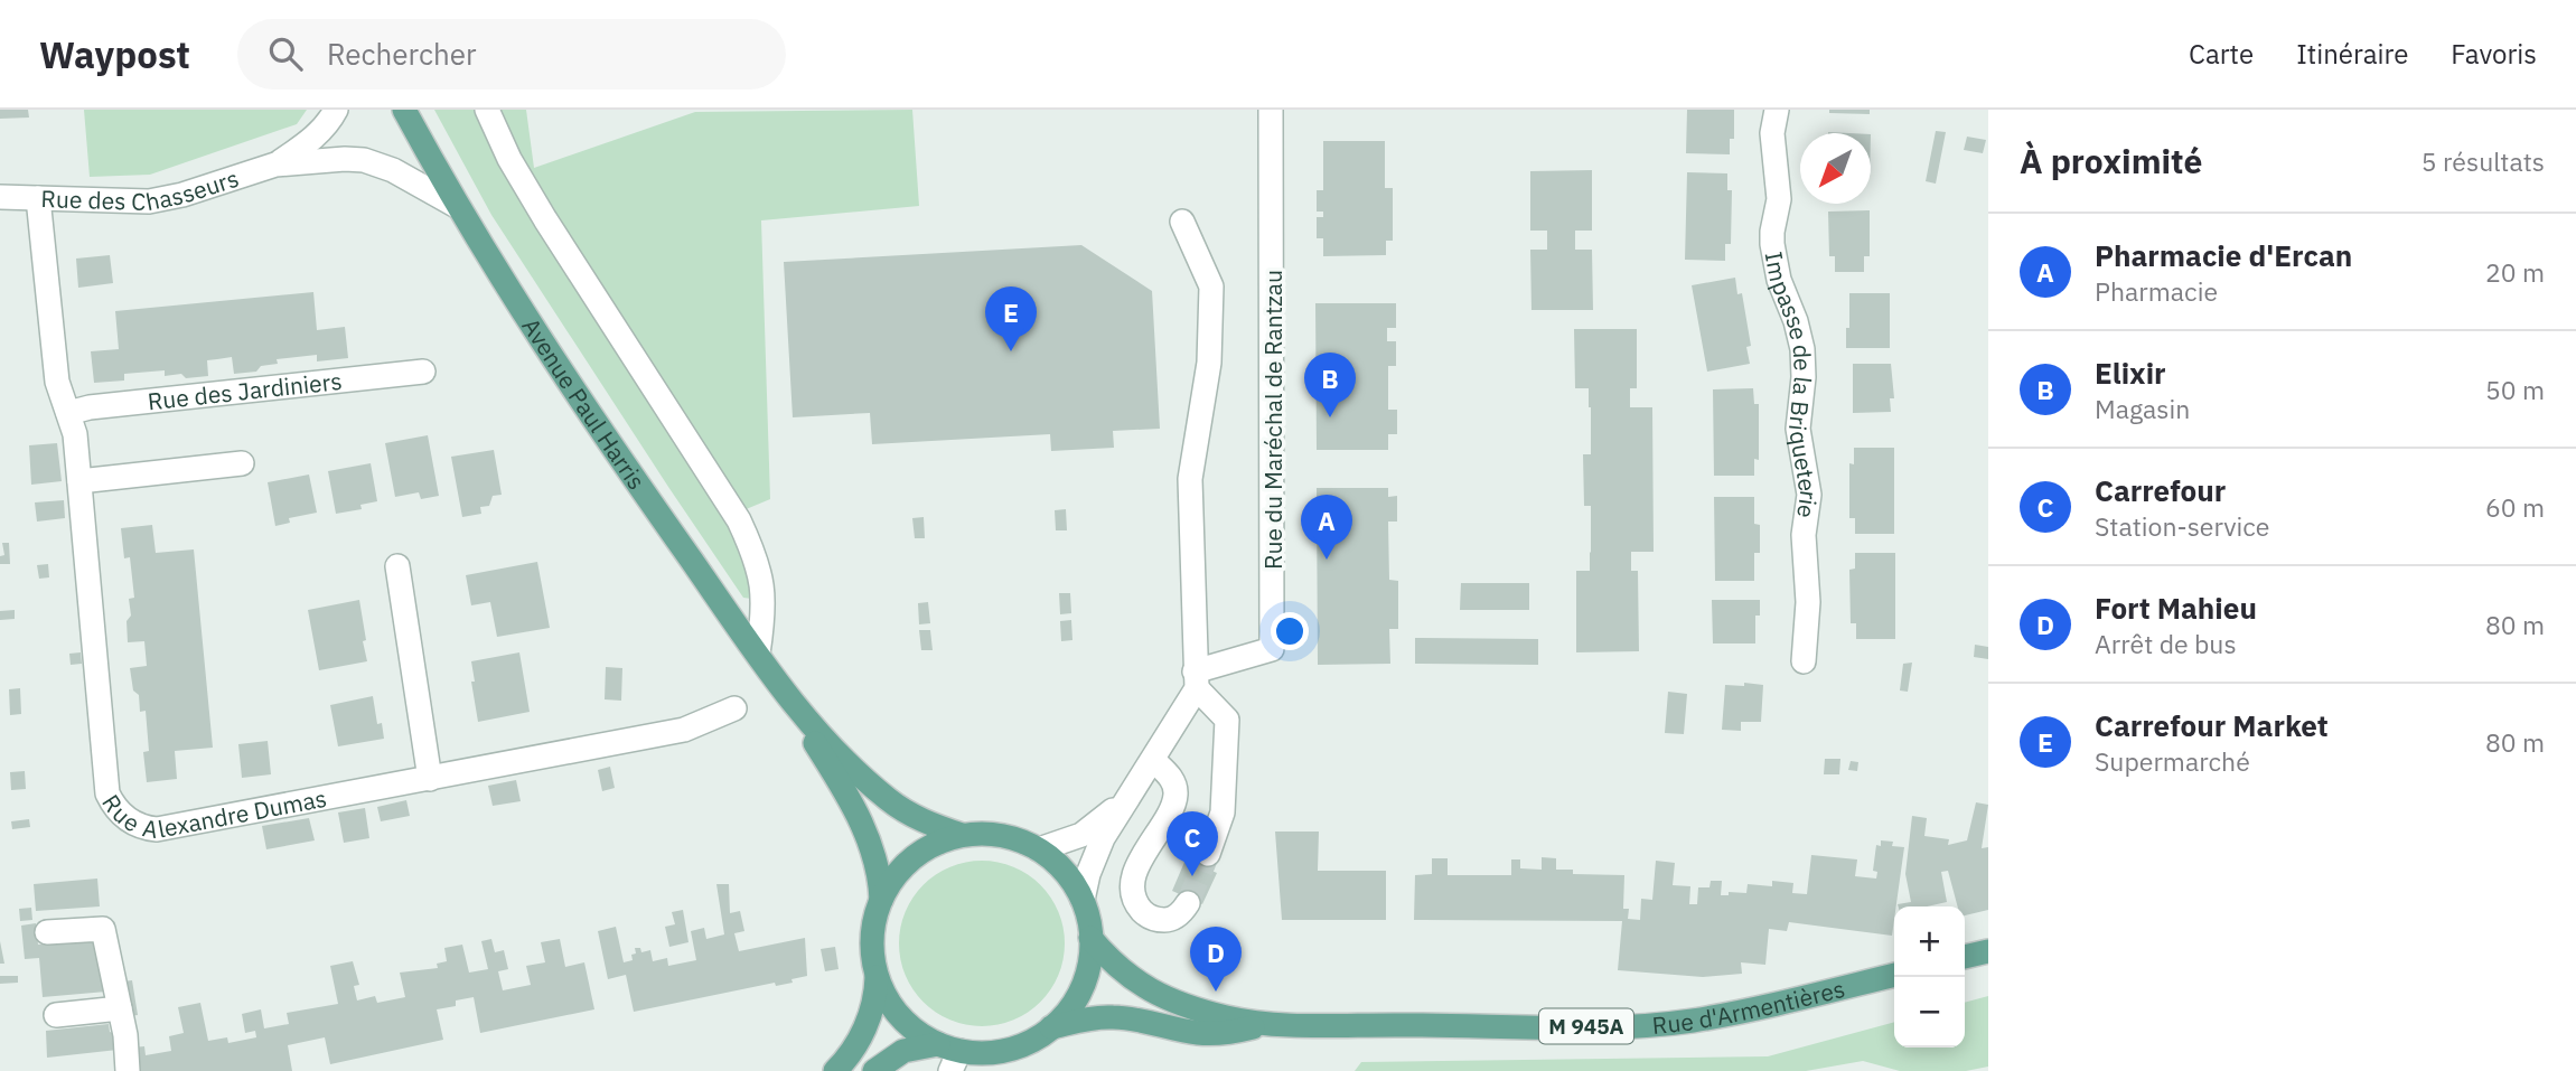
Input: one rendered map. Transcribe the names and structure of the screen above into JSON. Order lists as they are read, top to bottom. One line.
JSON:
{"streets":{"main road":["Avenue Paul Harris","Rue d'Armentières","M 945A"],"street":["Rue des Chasseurs","Impasse de la Briqueterie","Rue des Jardiniers","Rue du Maréchal de Rantzau","Rue Alexandre Dumas"]},"crossings":[["Rue des Chasseurs","Avenue Paul Harris"],["Rue des Chasseurs","Rue Alexandre Dumas"],["Rue des Jardiniers","Rue Alexandre Dumas"],["Avenue Paul Harris","Rue d'Armentières"]],"north":"bottom left","page":{"header":"Waypost","search":"Rechercher","nav":["Carte","Itinéraire","Favoris"],"heading":["À proximité","5 résultats"],"list":[{"mark":"A","name":"Pharmacie d'Ercan","note":"Pharmacie","value":"20 m"},{"mark":"B","name":"Elixir","note":"Magasin","value":"50 m"},{"mark":"C","name":"Carrefour","note":"Station-service","value":"60 m"},{"mark":"D","name":"Fort Mahieu","note":"Arrêt de bus","value":"80 m"},{"mark":"E","name":"Carrefour Market","note":"Supermarché","value":"80 m"}],"pins":["E","B","A","C","D"],"map_buttons":["+","−"]}}
